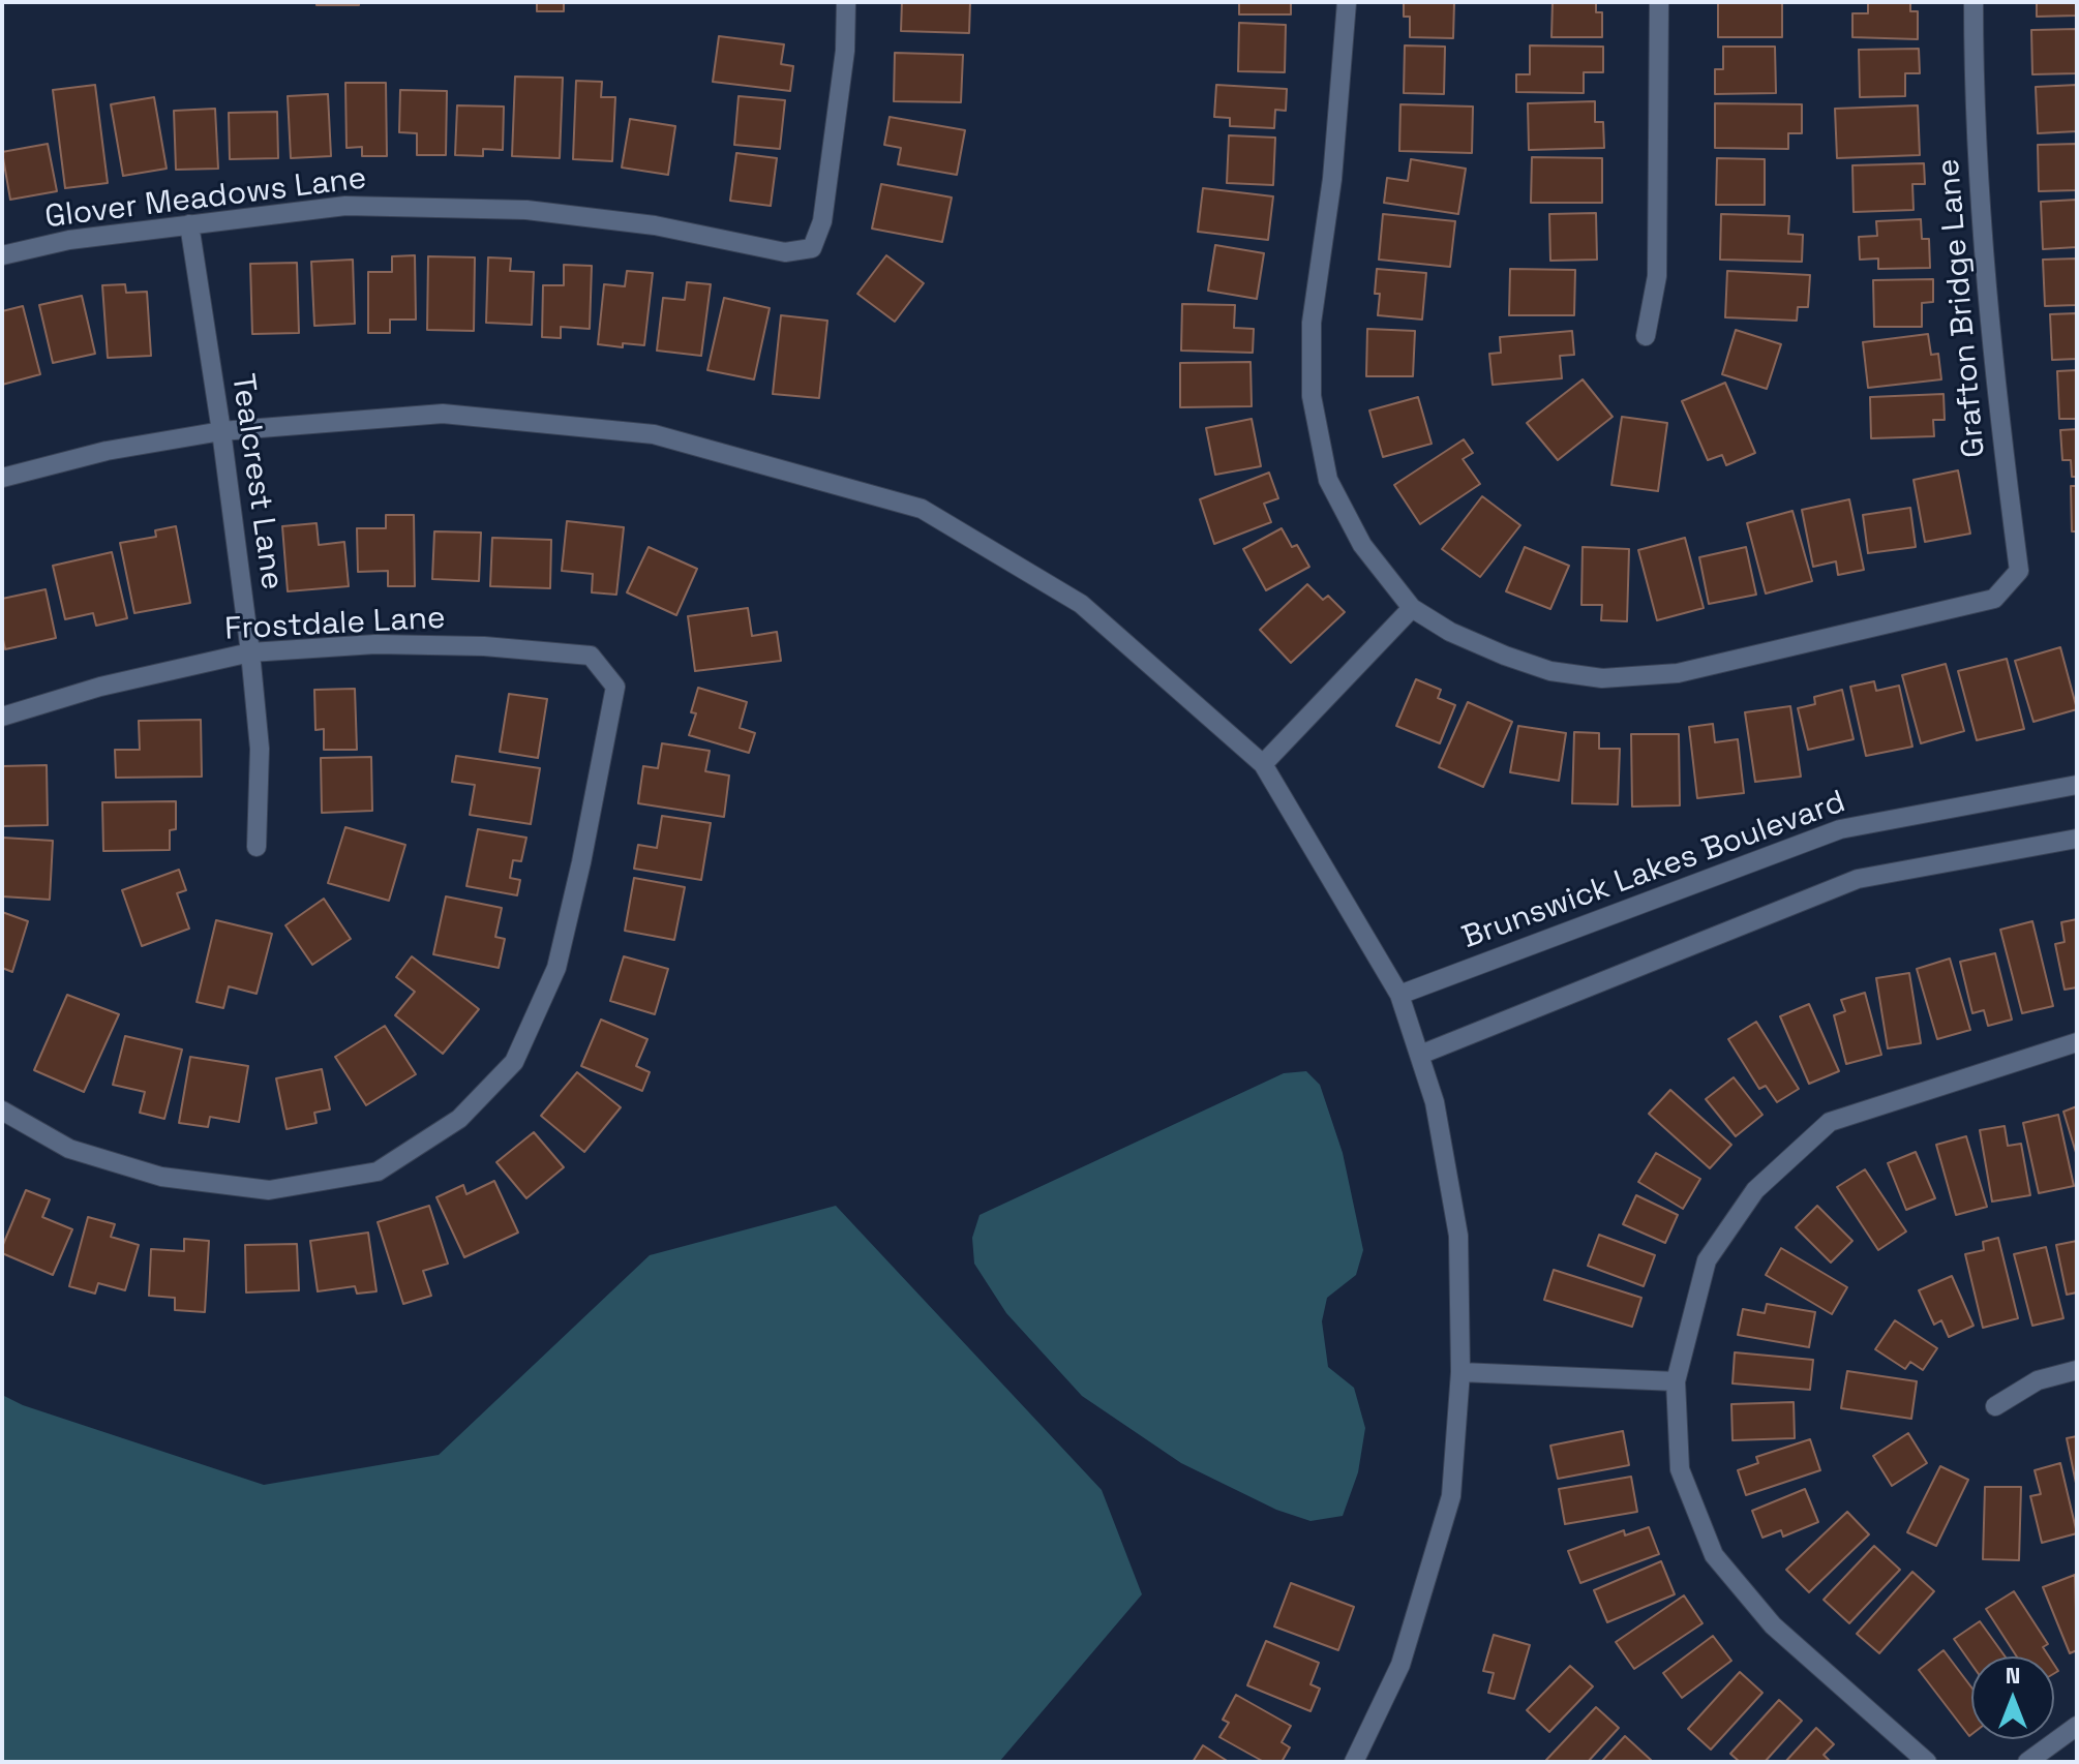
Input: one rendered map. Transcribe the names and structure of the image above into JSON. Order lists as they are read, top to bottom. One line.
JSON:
{"streets":{"street":["Glover Meadows Lane","Grafton Bridge Lane","Tealcrest Lane","Frostdale Lane","Brunswick Lakes Boulevard"]},"crossings":[["Glover Meadows Lane","Tealcrest Lane"],["Tealcrest Lane","Frostdale Lane"]],"north":"top"}
